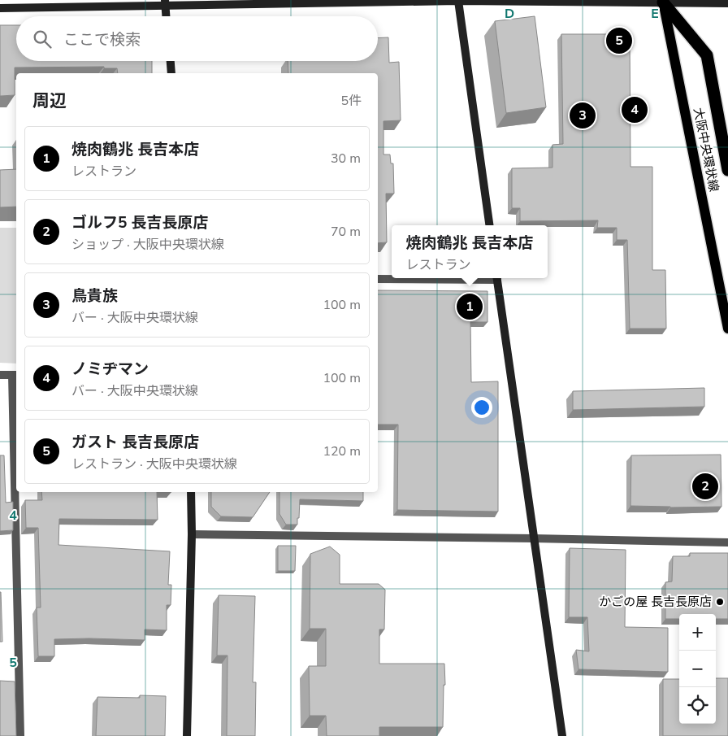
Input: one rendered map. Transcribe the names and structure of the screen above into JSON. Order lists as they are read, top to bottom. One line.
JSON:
{"streets":{"main road":["大阪中央環状線"]},"places":["かごの屋 長吉長原店"],"page":{"search":"ここで検索","pins":["5","4","3","1","2"],"heading":["周辺","5件"],"list":[{"mark":"1","name":"焼肉鶴兆 長吉本店","note":"レストラン","value":"30 m"},{"mark":"2","name":"ゴルフ5 長吉長原店","note":"ショップ · 大阪中央環状線","value":"70 m"},{"mark":"3","name":"鳥貴族","note":"バー · 大阪中央環状線","value":"100 m"},{"mark":"4","name":"ノミヂマン","note":"バー · 大阪中央環状線","value":"100 m"},{"mark":"5","name":"ガスト 長吉長原店","note":"レストラン · 大阪中央環状線","value":"120 m"}],"popup":["焼肉鶴兆 長吉本店","レストラン"],"map_buttons":["+","−"]},"grid":{"columns":["D","E"],"rows":["4","5"]}}
